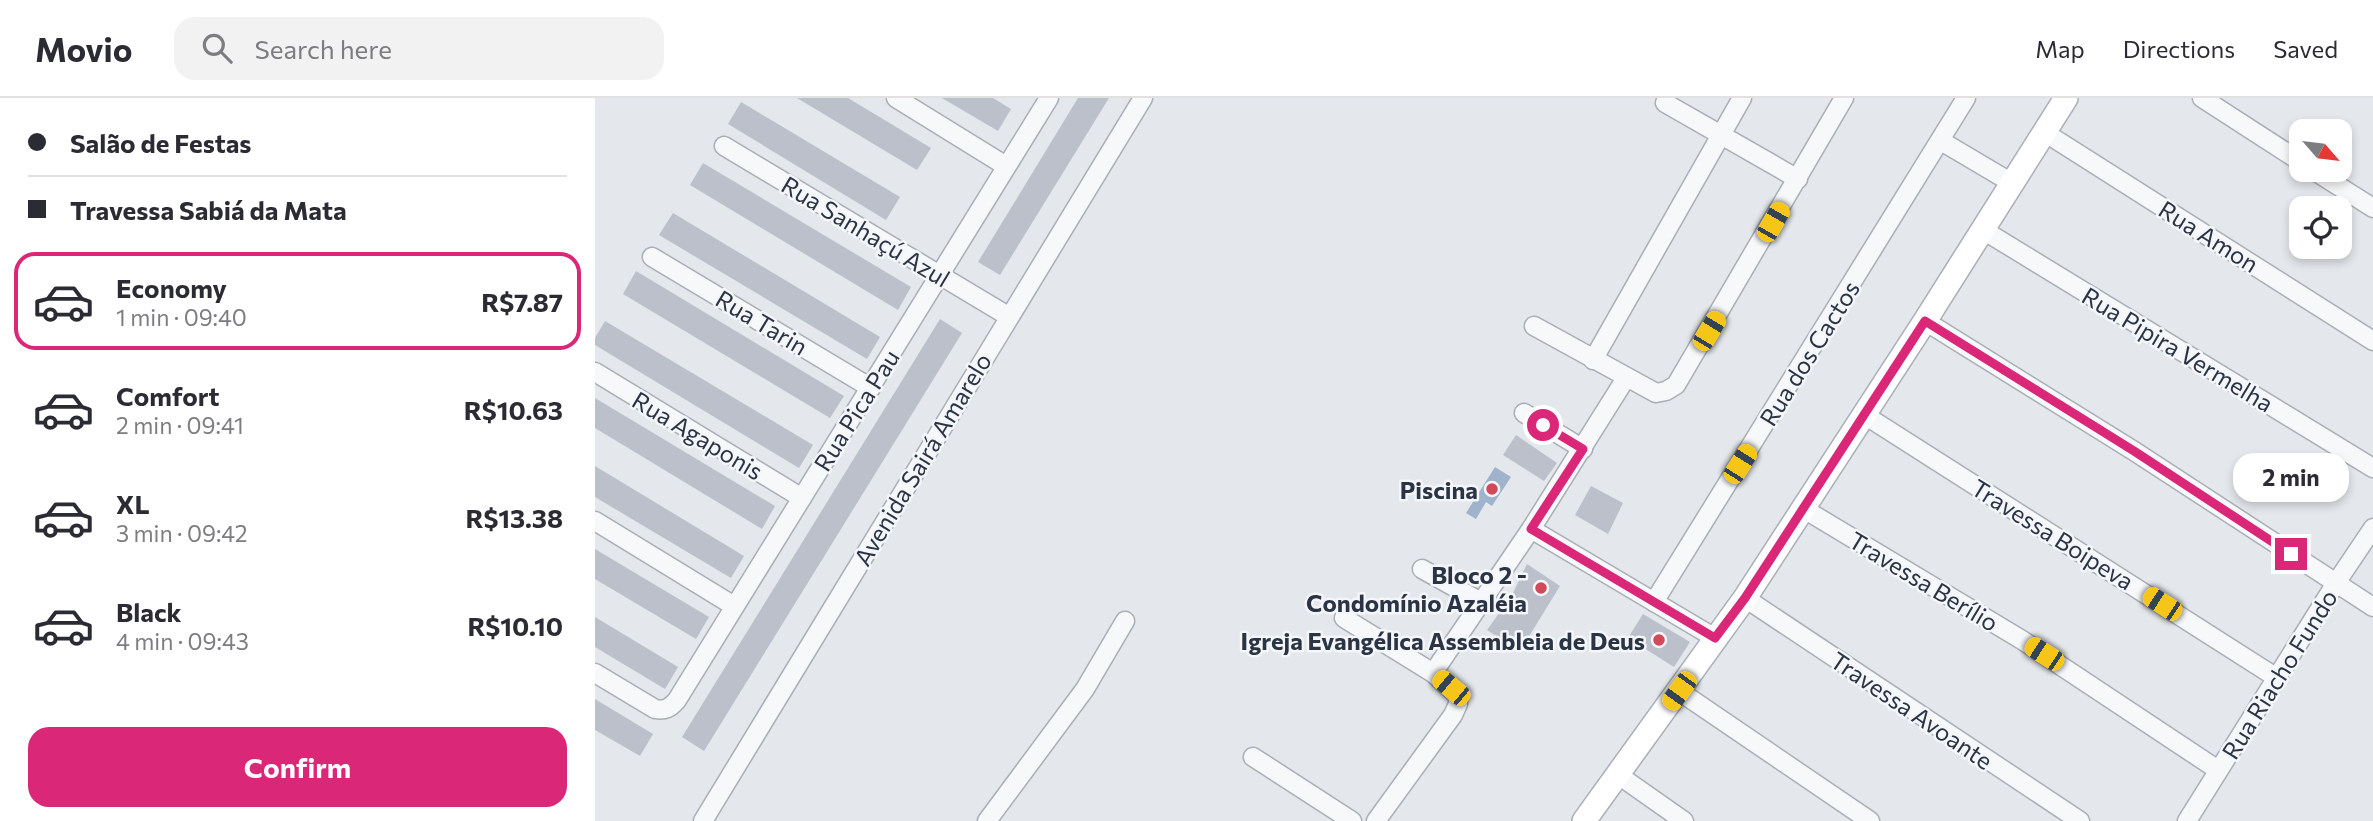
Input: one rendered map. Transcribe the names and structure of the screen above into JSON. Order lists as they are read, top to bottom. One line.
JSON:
{"streets":{"street":["Rua Sanhaçú Azul","Rua Amon","Rua Tarin","Rua Pipira Vermelha","Rua dos Cactos","Rua Pica Pau","Rua Agaponis","Avenida Sairá Amarelo","Travessa Boipeva","Travessa Berílio","Rua Riacho Fundo","Travessa Avoante"]},"crossings":[["Rua Sanhaçú Azul","Rua Pica Pau"],["Rua Sanhaçú Azul","Avenida Sairá Amarelo"],["Rua Tarin","Rua Pica Pau"],["Rua Pica Pau","Rua Agaponis"],["Travessa Boipeva","Rua Riacho Fundo"],["Travessa Berílio","Rua Riacho Fundo"]],"places":["Piscina","Bloco 2 - Condomínio Azaléia","Igreja Evangélica Assembleia de Deus"],"north":"bottom right","page":{"header":"Movio","search":"Search here","nav":["Map","Directions","Saved"],"banner":["Salão de Festas","Travessa Sabiá da Mata"],"list":[{"name":"Economy","note":"1 min · 09:40","value":"R$7.87"},{"name":"Comfort","note":"2 min · 09:41","value":"R$10.63"},{"name":"XL","note":"3 min · 09:42","value":"R$13.38"},{"name":"Black","note":"4 min · 09:43","value":"R$10.10"}],"bubble":"2 min","buttons":"Confirm"}}
